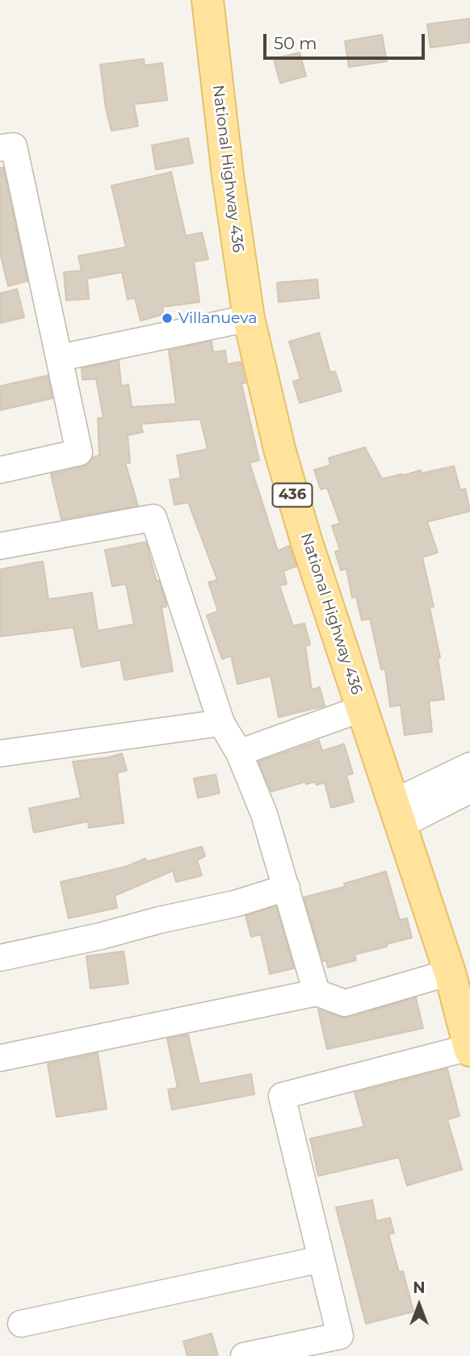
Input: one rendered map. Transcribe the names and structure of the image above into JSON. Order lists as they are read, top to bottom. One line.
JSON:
{"streets":{"main road":["National Highway 436","436"]},"places":["Villanueva"],"scale_bar":"50 m","north":"top"}
